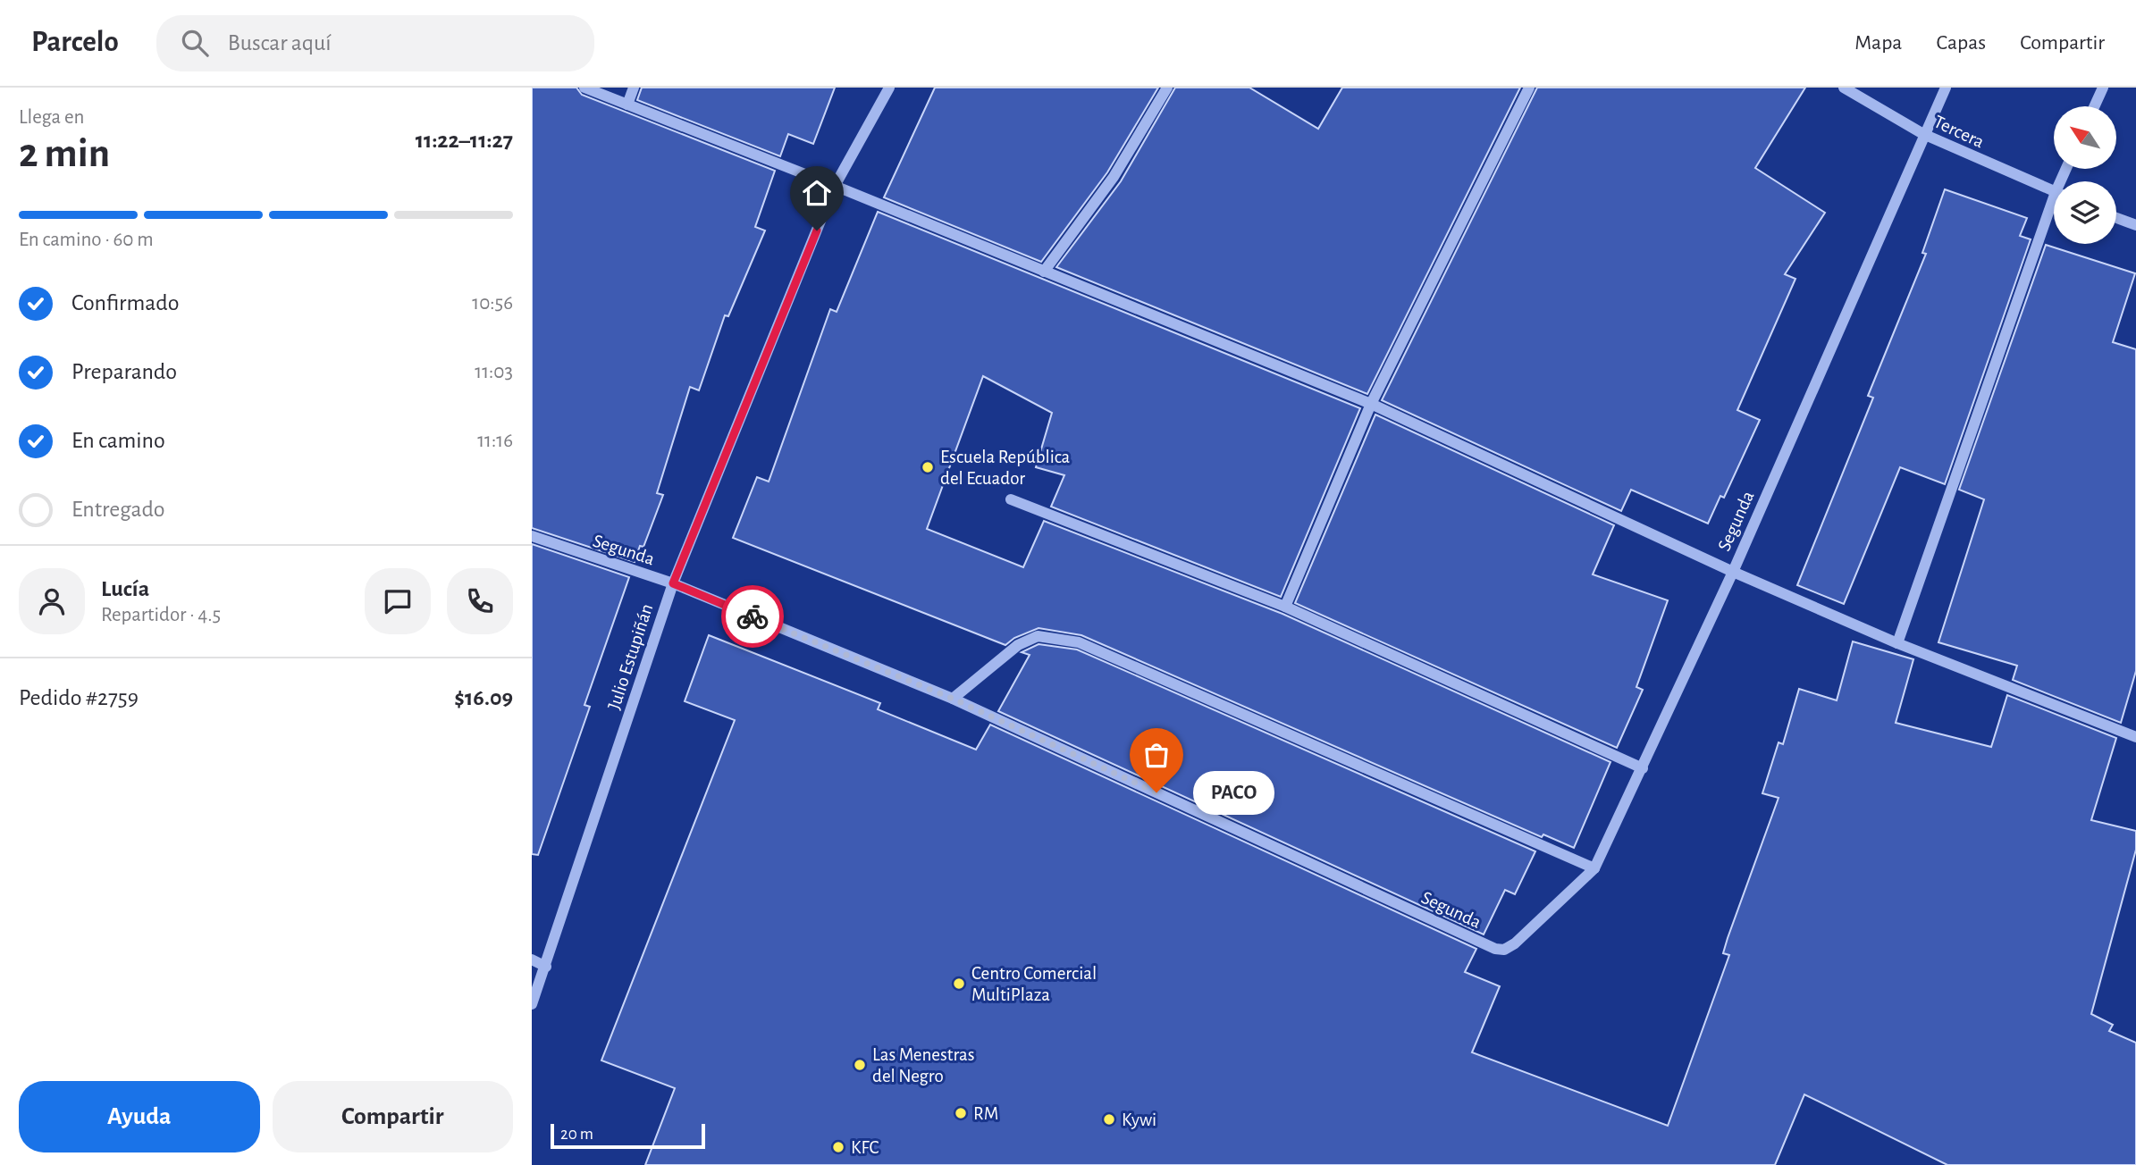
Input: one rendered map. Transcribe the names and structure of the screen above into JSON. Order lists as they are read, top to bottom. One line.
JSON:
{"streets":{"street":["Tercera","Segunda","Julio Estupiñán"]},"crossings":[["Tercera","Segunda"],["Segunda","Julio Estupiñán"]],"places":["Escuela República del Ecuador","PACO","Centro Comercial MultiPlaza","Las Menestras del Negro","RM","Kywi","KFC"],"scale_bar":"20 m","north":"top left","page":{"header":"Parcelo","search":"Buscar aquí","nav":["Mapa","Capas","Compartir"],"heading":["2 min","Llega en","11:22–11:27"],"panel":["Lucía","Repartidor · 4.5","Pedido #2759","$16.09"],"bar":"En camino · 60 m","list":[["Confirmado","10:56"],["Preparando","11:03"],["En camino","11:16"],"Entregado"],"bubble":"PACO","buttons":["Ayuda","Compartir"],"scale":"20 m"}}
